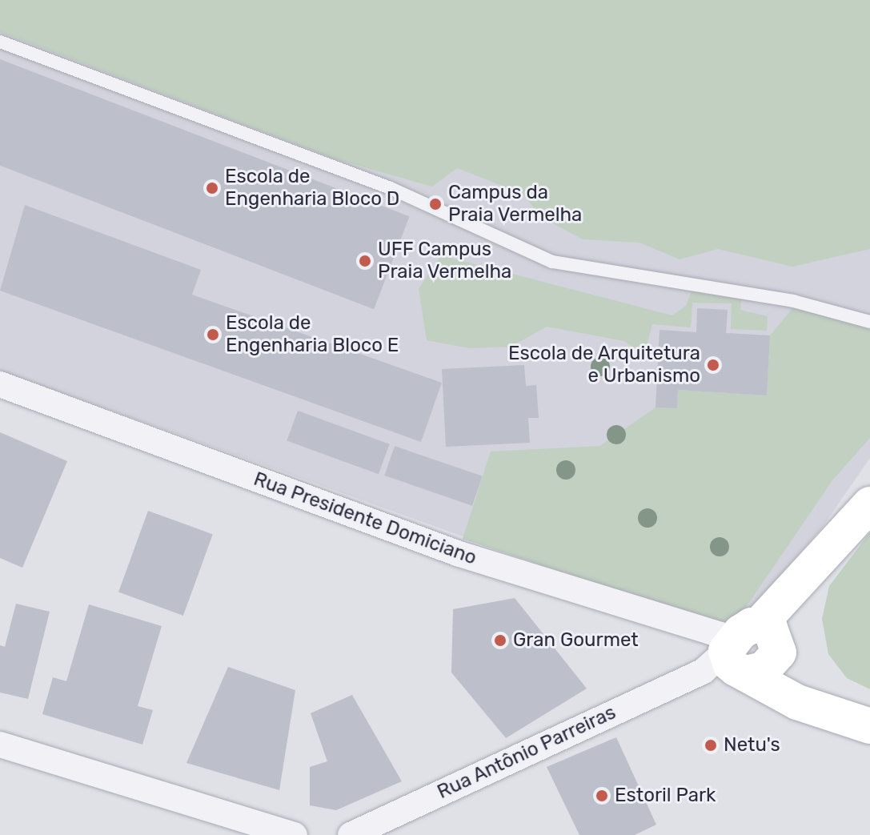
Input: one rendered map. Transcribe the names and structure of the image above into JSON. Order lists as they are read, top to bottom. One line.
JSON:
{"streets":{"street":["Rua Presidente Domiciano","Rua Antônio Parreiras"]},"crossings":[["Rua Presidente Domiciano","Rua Antônio Parreiras"]],"places":["Escola de Engenharia Bloco D","Campus da Praia Vermelha","UFF Campus Praia Vermelha","Escola de Engenharia Bloco E","Escola de Arquitetura e Urbanismo","Gran Gourmet","Netu's","Estoril Park"]}
